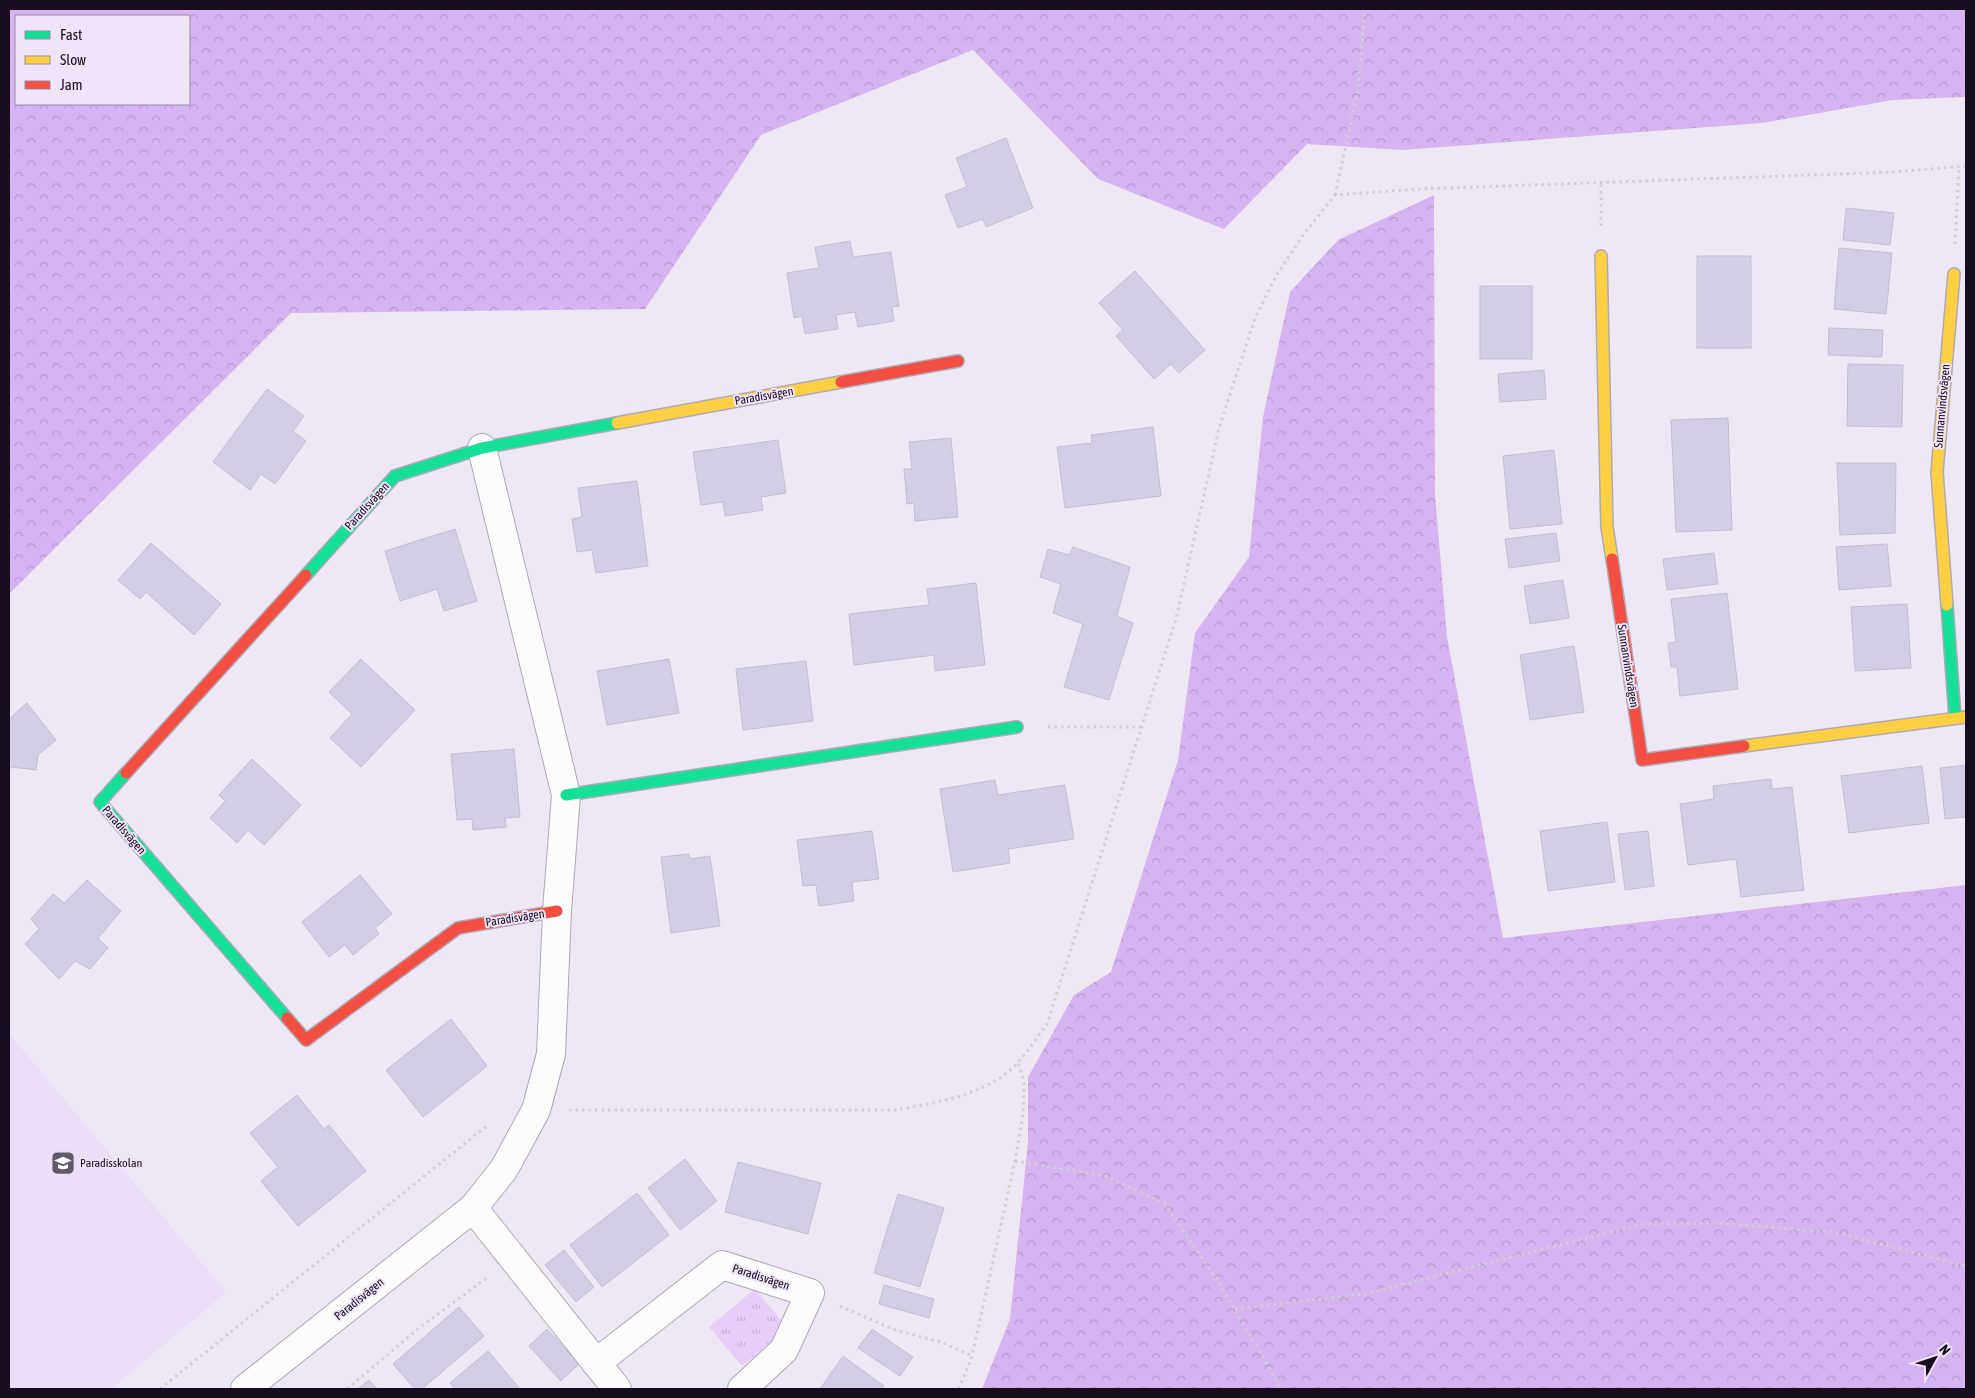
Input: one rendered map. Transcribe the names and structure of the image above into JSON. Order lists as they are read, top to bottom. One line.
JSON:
{"streets":{"street":["Paradisvägen","Sunnanvindsvägen"]},"places":{"school or university":["Paradisskolan"]},"legend":["Fast","Slow","Jam"],"north":"top right"}
